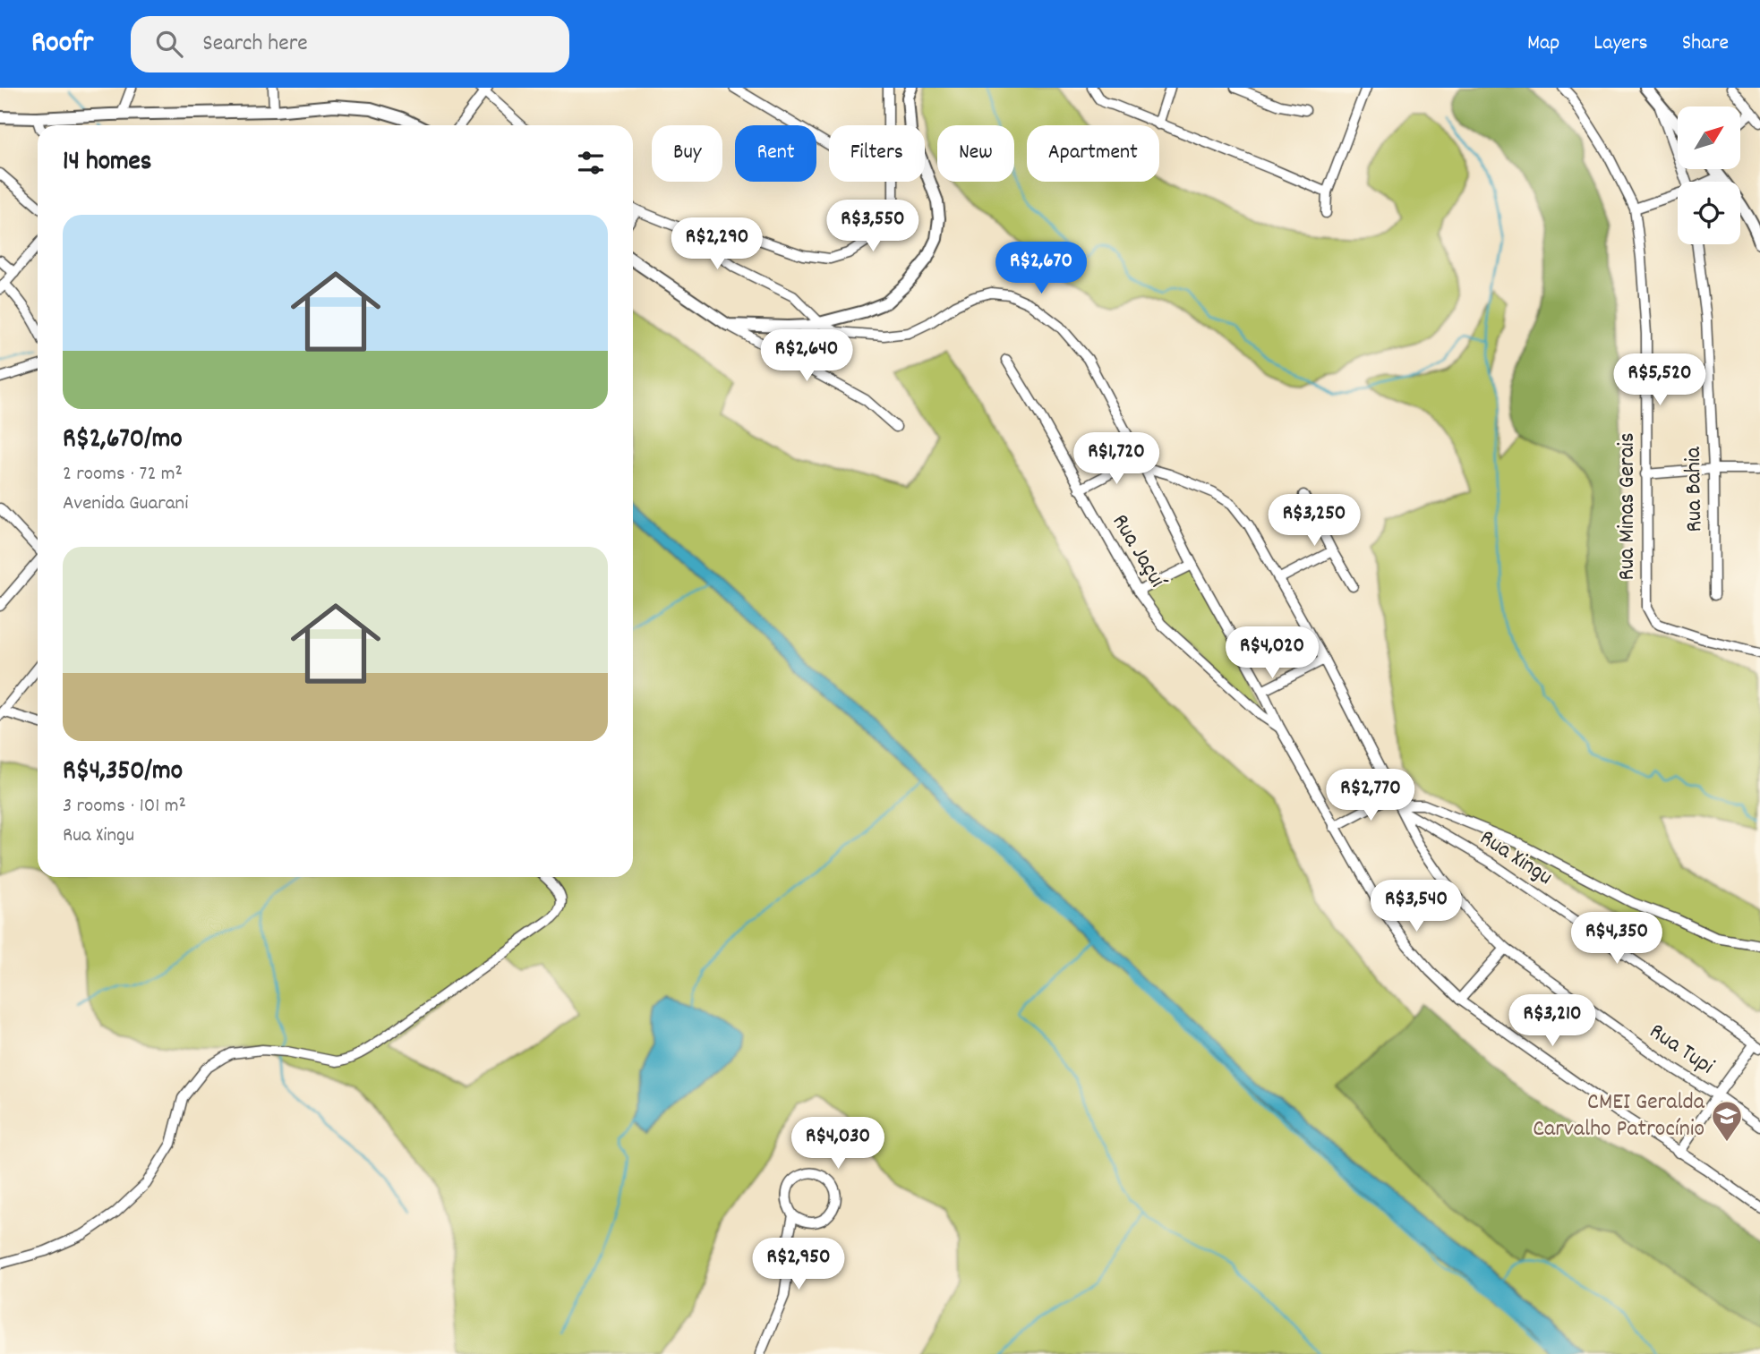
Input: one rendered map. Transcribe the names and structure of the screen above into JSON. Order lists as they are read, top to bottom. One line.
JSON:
{"streets":{"street":["Rua Bahia","Rua Minas Gerais","Rua Jaçuí","Rua Xingu","Rua Tupi"]},"crossings":[["Rua Xingu","Rua Tupi"]],"places":{"school or university":["CMEI Geralda Carvalho Patrocínio"]},"north":"top right","page":{"header":"Roofr","search":"Search here","nav":["Map","Layers","Share"],"chip":["Buy","Rent","Filters","New","Apartment"],"heading":"14 homes","price":["R$3,550","R$2,290","R$2,670","R$2,640","R$5,520","R$1,720","R$3,250","R$4,020","R$2,770","R$3,540","R$4,350","R$3,210","R$4,030","R$2,950"],"list":[{"name":"R$2,670/mo","note":"2 rooms · 72 m² · Avenida Guarani"},{"name":"R$4,350/mo","note":"3 rooms · 101 m² · Rua Xingu"}]}}
